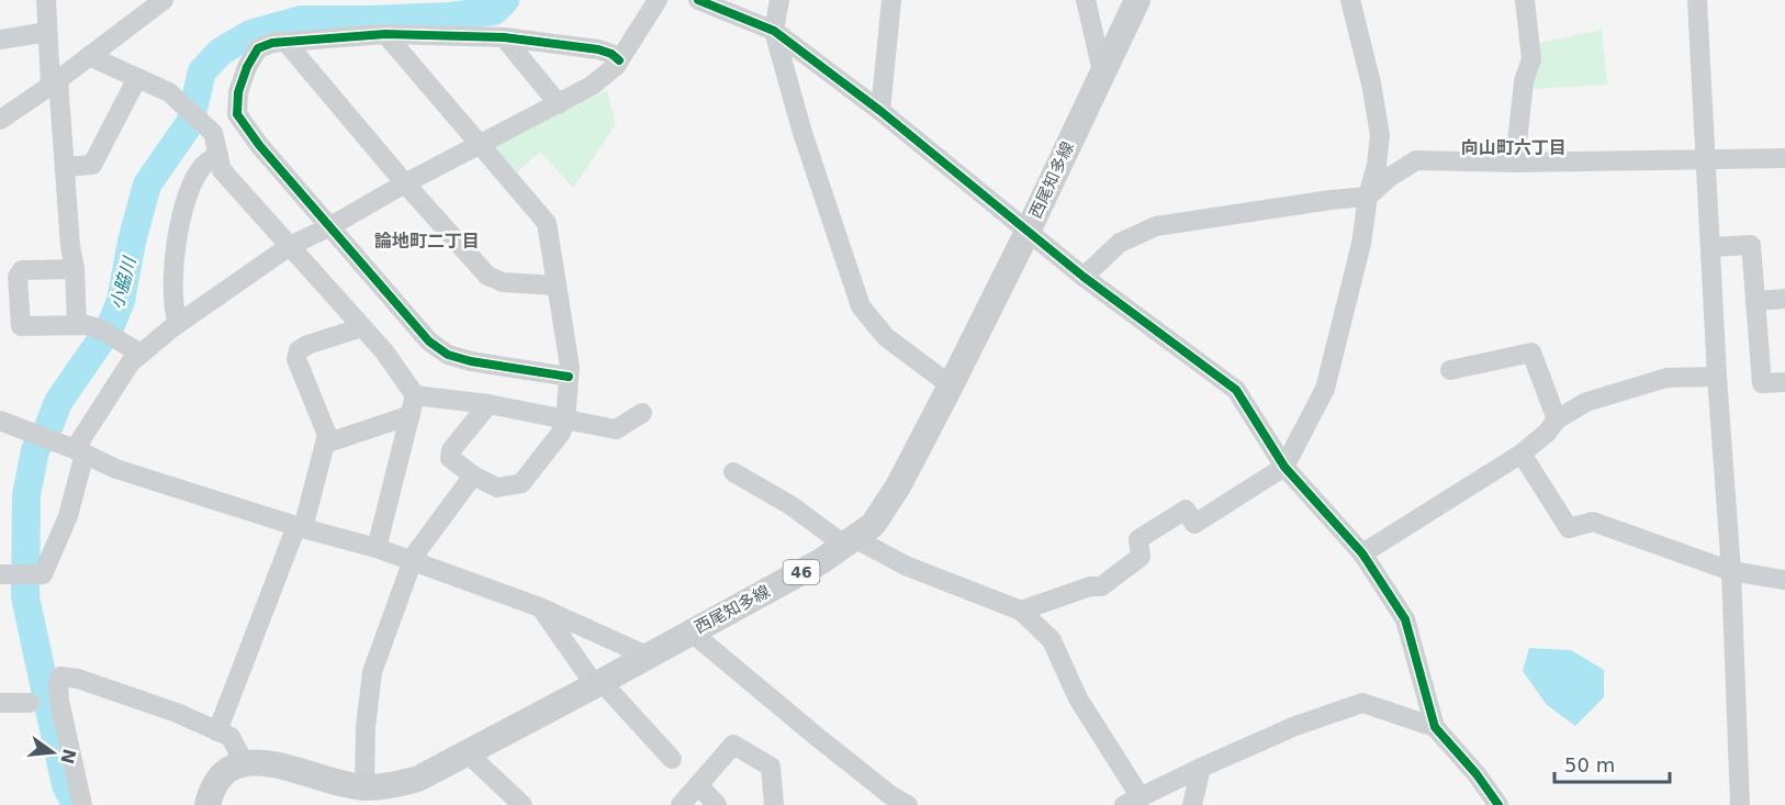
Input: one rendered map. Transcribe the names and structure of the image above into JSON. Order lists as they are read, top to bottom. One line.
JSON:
{"streets":{"main road":["西尾知多線","46"]},"districts":["向山町六丁目","論地町二丁目"],"water":["小脇川"],"scale_bar":"50 m","north":"right"}
